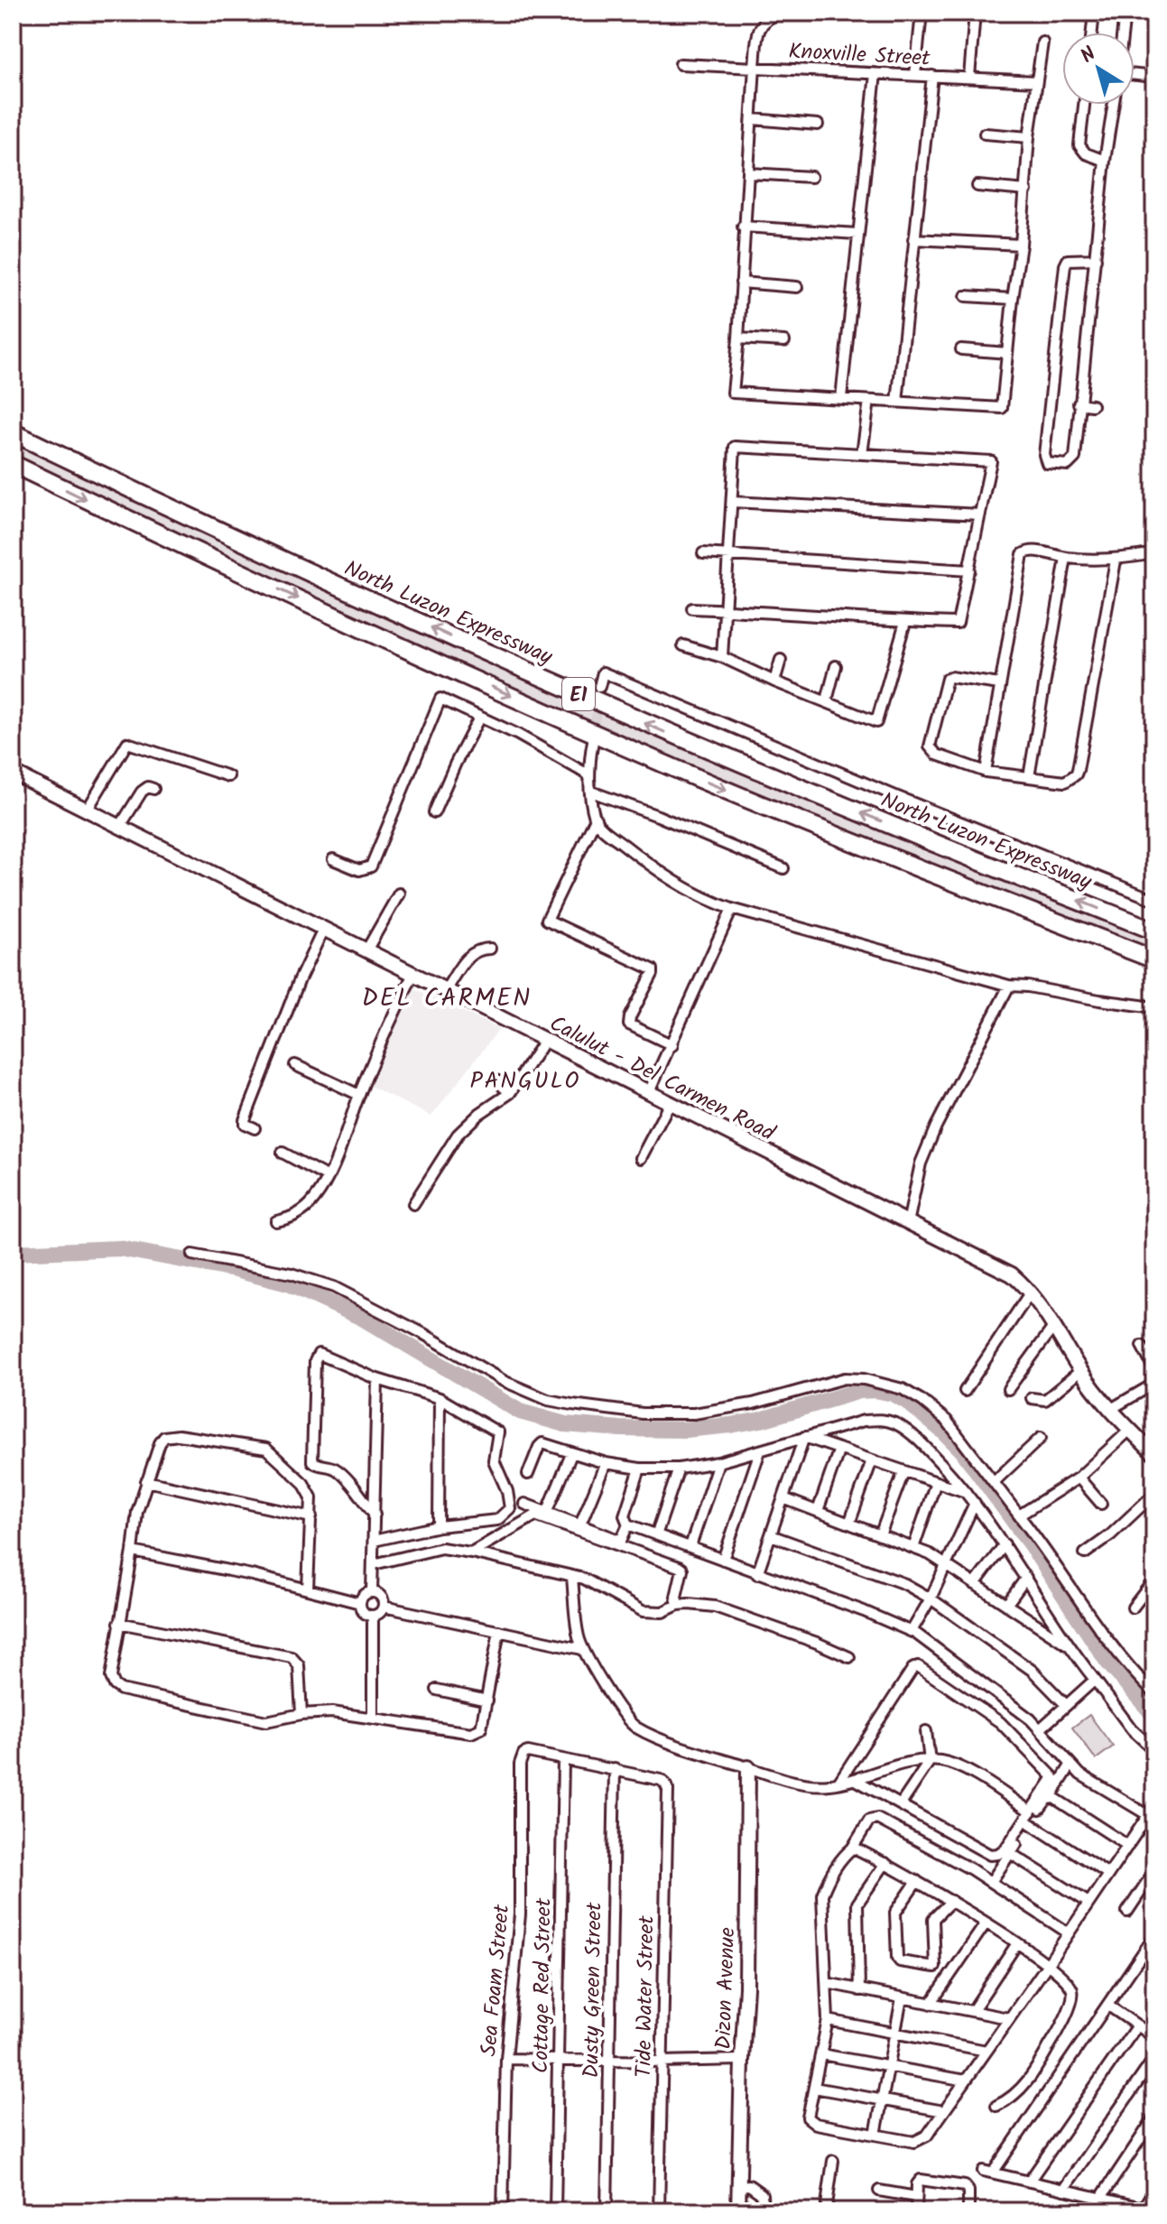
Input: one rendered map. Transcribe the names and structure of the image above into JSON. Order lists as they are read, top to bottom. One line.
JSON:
{"streets":{"highway":["North Luzon Expressway","E1"],"main road":["Calulut - Del Carmen Road","Dizon Avenue"],"street":["Knoxville Street","Sea Foam Street","Cottage Red Street","Dusty Green Street","Tide Water Street"]},"crossings":[["Sea Foam Street","Cottage Red Street"],["Dusty Green Street","Tide Water Street"]],"districts":["DEL CARMEN","PANGULO"],"north":"top left"}
